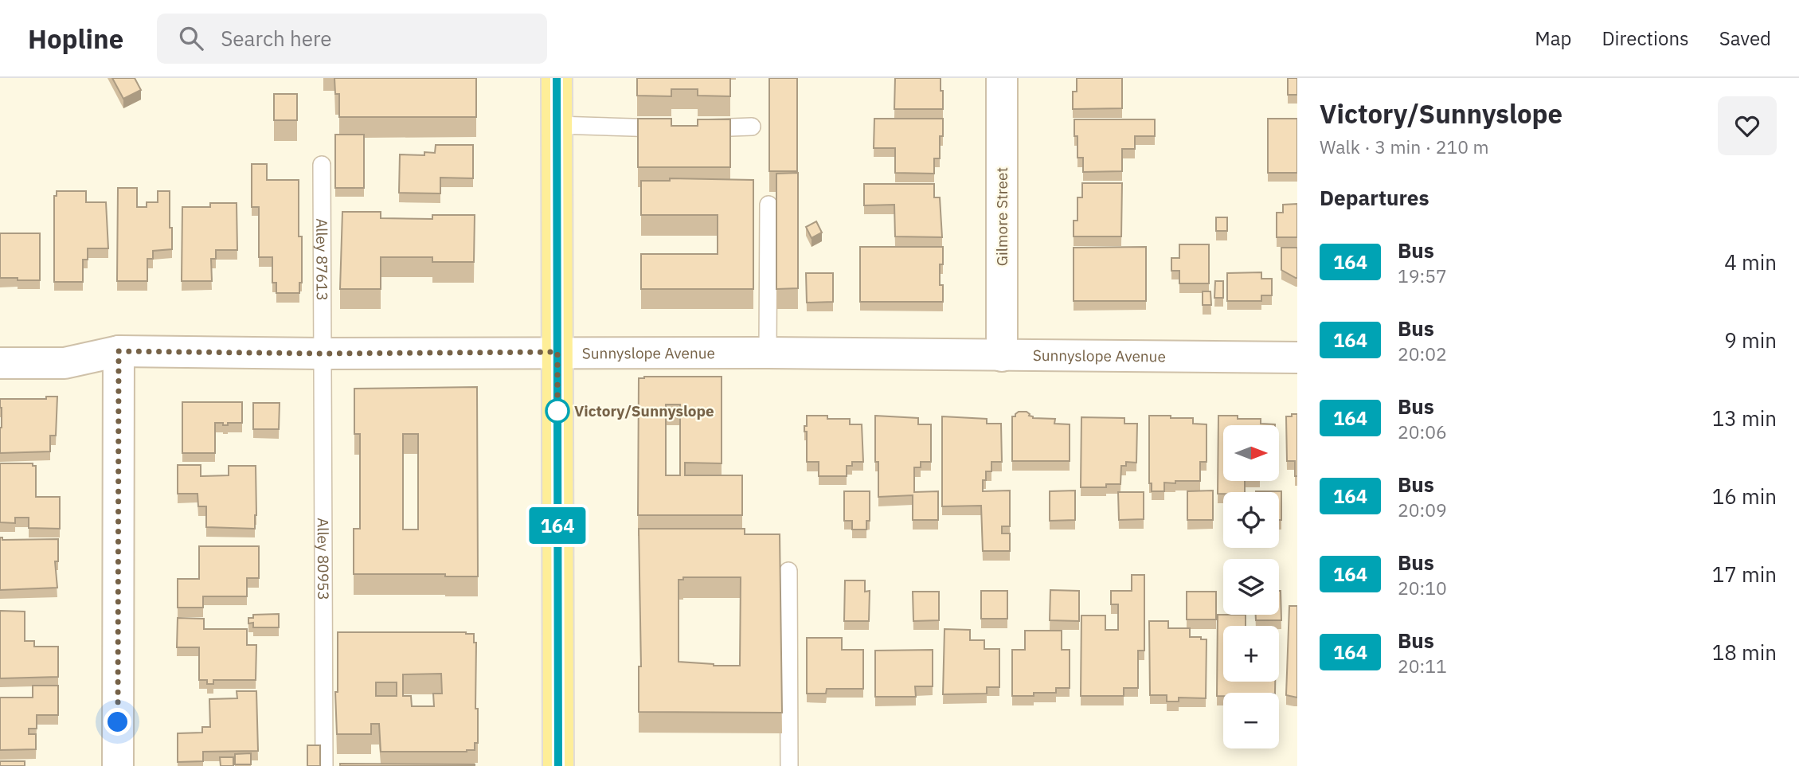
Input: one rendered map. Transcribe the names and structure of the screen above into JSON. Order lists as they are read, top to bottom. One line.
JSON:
{"streets":{"street":["Gilmore Street","Sunnyslope Avenue"],"lane":["Alley 87613","Alley 80953"]},"crossings":[["Gilmore Street","Sunnyslope Avenue"],["Alley 87613","Sunnyslope Avenue"],["Alley 87613","Alley 80953"],["Sunnyslope Avenue","Alley 80953"]],"places":["Victory/Sunnyslope"],"lines":["bus line 164"],"north":"right","page":{"header":"Hopline","search":"Search here","nav":["Map","Directions","Saved"],"on_map":"164","heading":[["Victory/Sunnyslope","Walk · 3 min · 210 m"],"Departures"],"list":[{"mark":"164","name":"Bus","note":"19:57","value":"4 min"},{"mark":"164","name":"Bus","note":"20:02","value":"9 min"},{"mark":"164","name":"Bus","note":"20:06","value":"13 min"},{"mark":"164","name":"Bus","note":"20:09","value":"16 min"},{"mark":"164","name":"Bus","note":"20:10","value":"17 min"},{"mark":"164","name":"Bus","note":"20:11","value":"18 min"}],"map_buttons":["+","−"]}}
